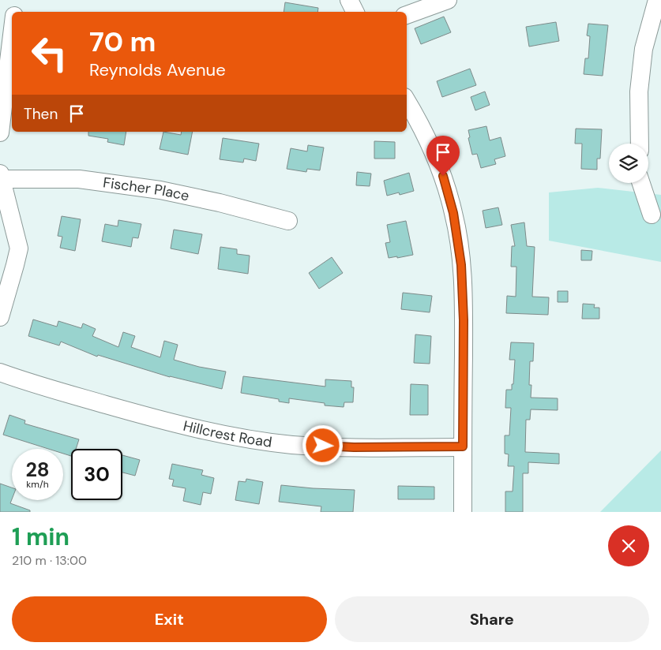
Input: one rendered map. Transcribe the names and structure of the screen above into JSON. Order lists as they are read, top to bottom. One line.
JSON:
{"streets":{"street":["Fischer Place","Hillcrest Road"]},"page":{"turn":["70 m","Reynolds Avenue"],"then":"Then","speed":"28 km/h","limit":"30","heading":["1 min","210 m · 13:00"],"buttons":["Exit","Share"]}}
